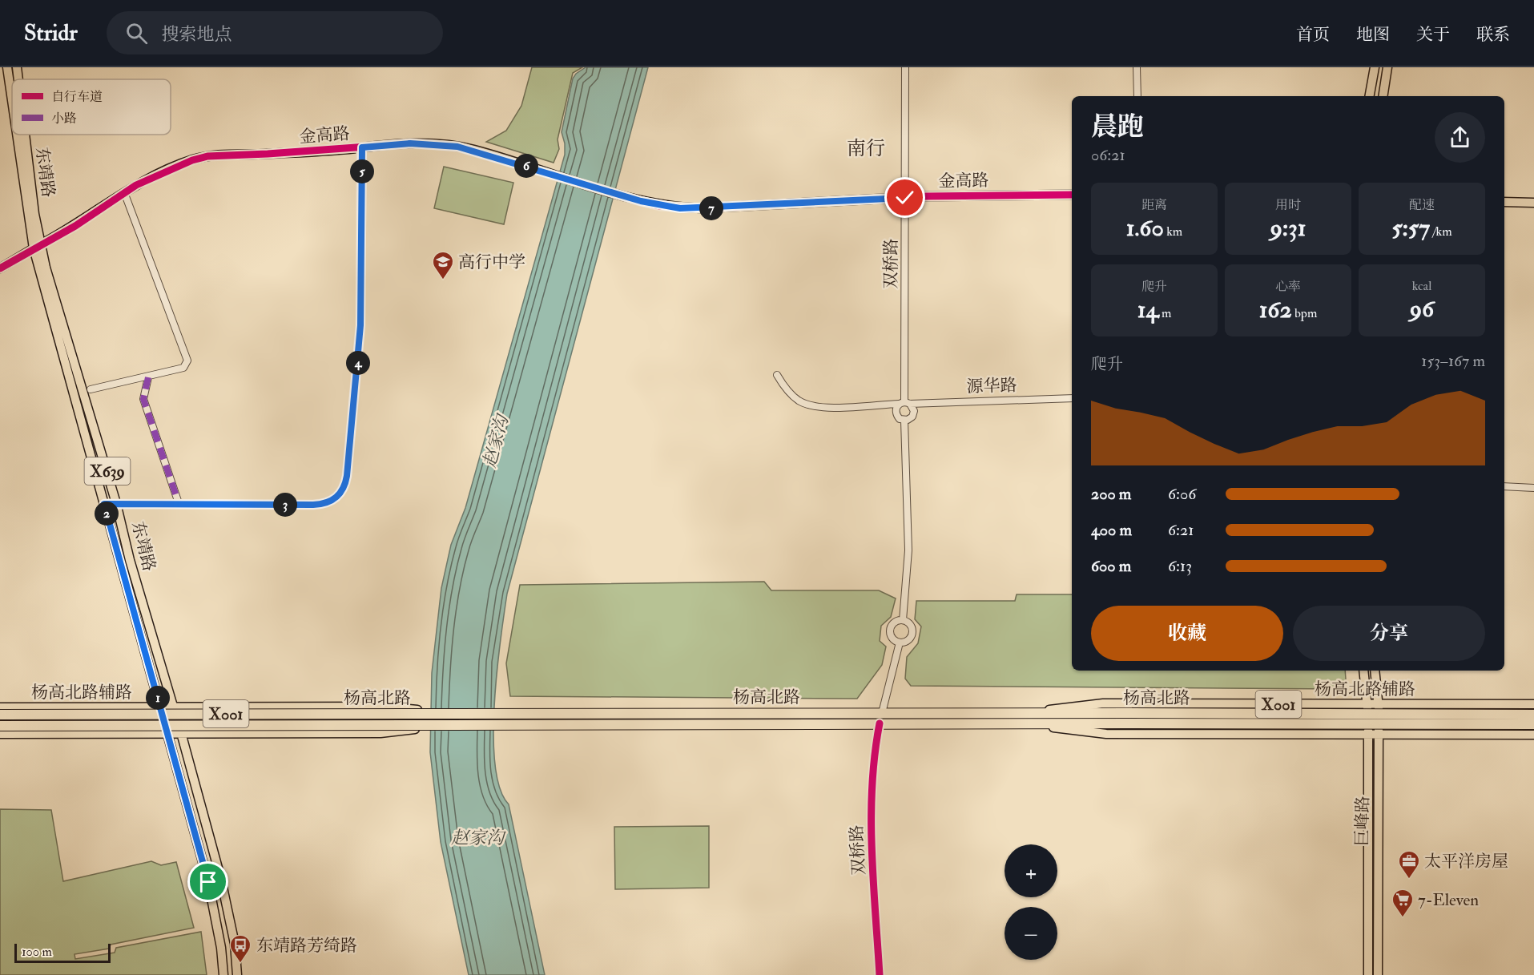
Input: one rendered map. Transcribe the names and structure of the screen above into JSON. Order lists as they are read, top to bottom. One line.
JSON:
{"streets":{"highway":["杨高北路","X001"],"main road":["金高路","东靖路","X639","杨高北路辅路","巨峰路"],"street":["双桥路","源华路"]},"crossings":[["金高路","东靖路"],["金高路","双桥路"],["东靖路","杨高北路辅路"],["东靖路","X001"],["双桥路","源华路"],["双桥路","杨高北路"],["杨高北路辅路","杨高北路"],["杨高北路辅路","巨峰路"],["杨高北路","X001"],["X001","巨峰路"]],"districts":["南行"],"water":["赵家沟"],"places":{"school or university":["高行中学"],"office":["太平洋房屋"],"supermarket":["7-Eleven"],"bus stop":["东靖路芳绮路"]},"legend":["自行车道","小路"],"scale_bar":"100 m","page":{"header":"Stridr","search":"搜索地点","nav":["首页","地图","关于","联系"],"heading":["晨跑","06:21"],"pins":["6","5","7","4","3","2","1"],"stats":[["距离","1.60 km"],["用时","9:31"],["配速","5:57 /km"],["爬升","14 m"],["心率","162 bpm"],["kcal","96"]],"chart":["爬升","153–167 m"],"list":[{"name":"200 m","note":"6:06"},{"name":"400 m","note":"6:21"},{"name":"600 m","note":"6:13"}],"buttons":["收藏","分享"],"map_buttons":["+","−"],"scale":"100 m"}}
